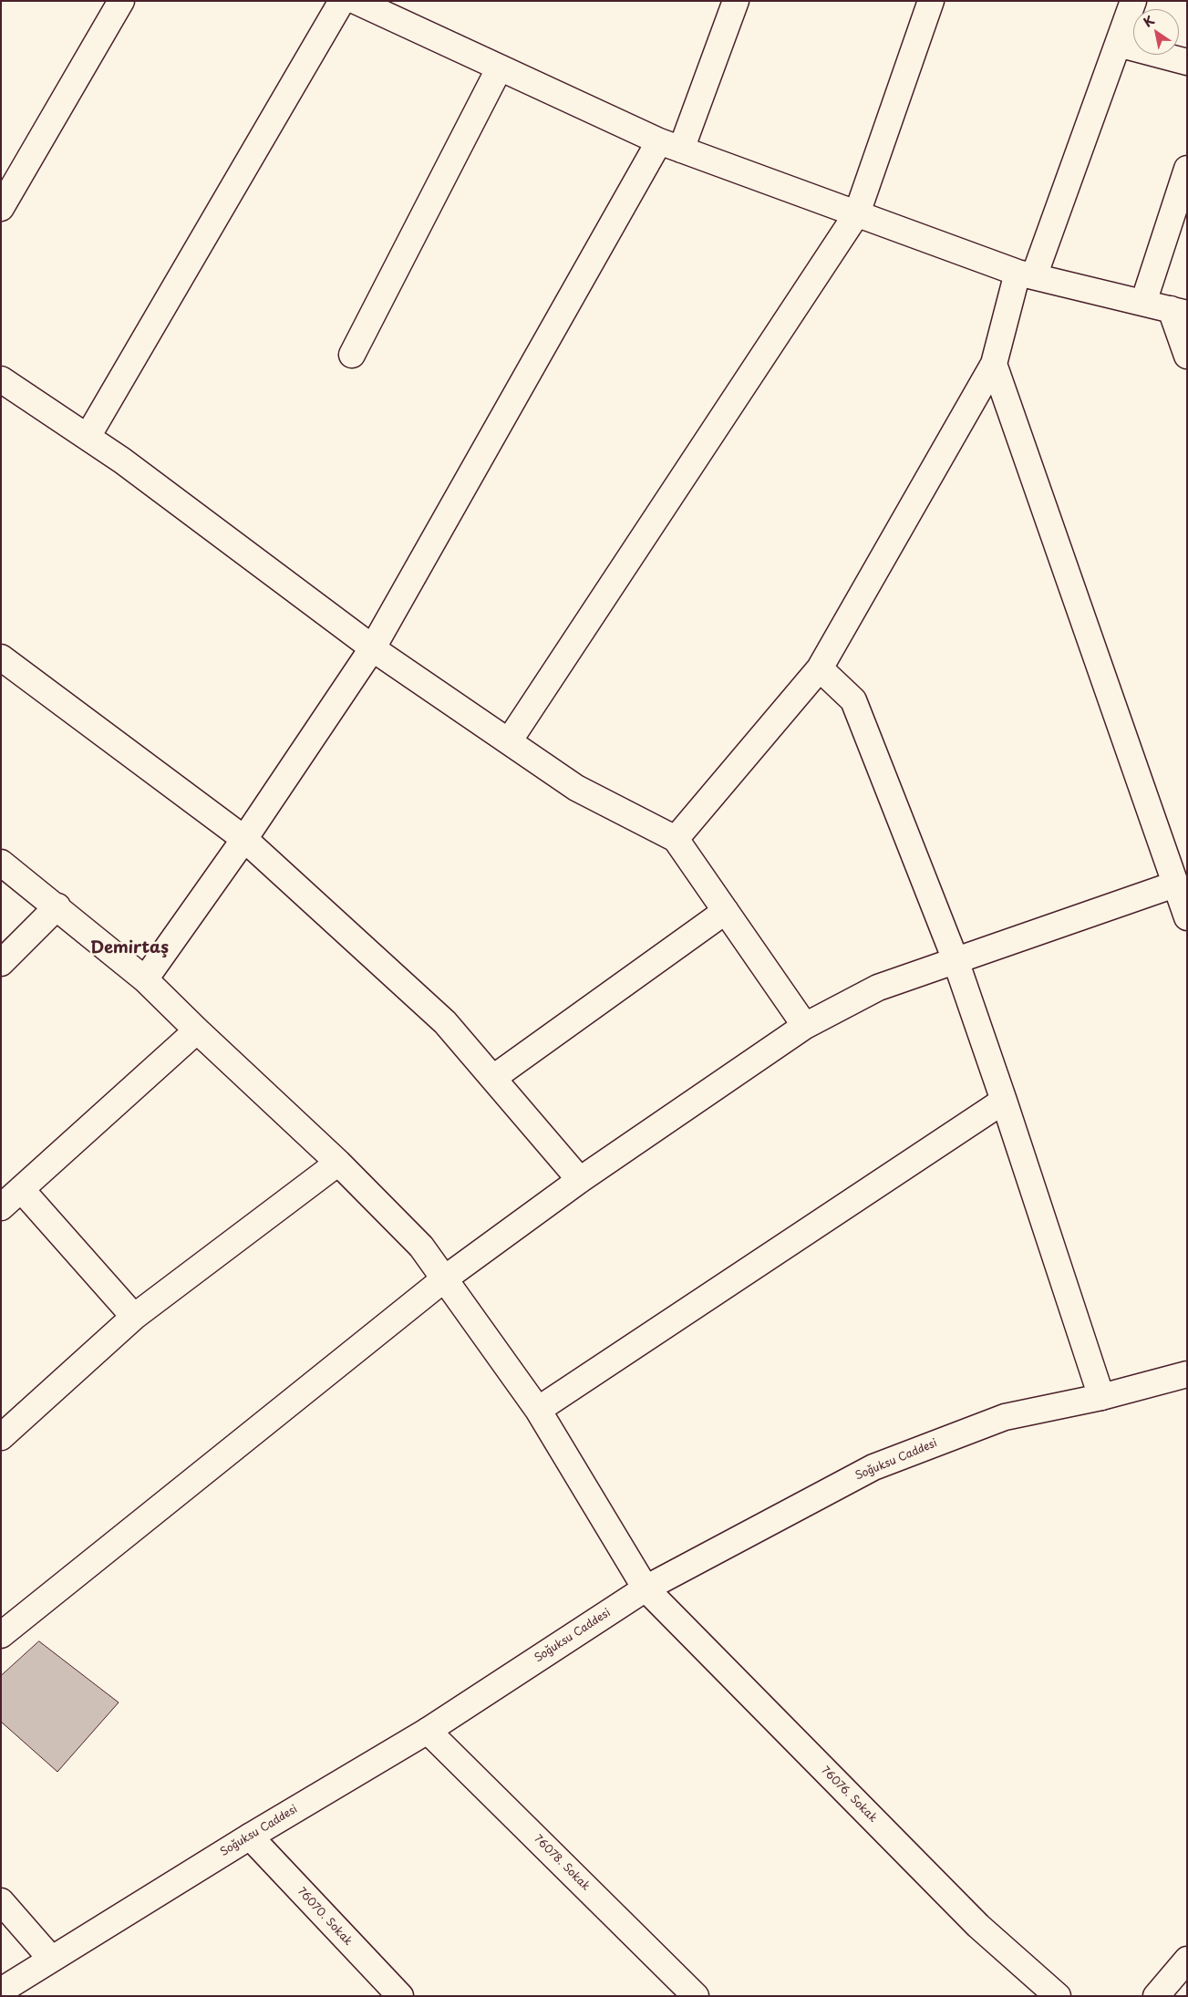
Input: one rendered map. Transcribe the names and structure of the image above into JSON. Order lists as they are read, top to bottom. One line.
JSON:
{"streets":{"street":["Soğuksu Caddesi","76076. Sokak","76078. Sokak","76070. Sokak"]},"crossings":[["Soğuksu Caddesi","76076. Sokak"],["Soğuksu Caddesi","76078. Sokak"],["Soğuksu Caddesi","76070. Sokak"]],"districts":["Demirtaş"],"north":"top left"}
